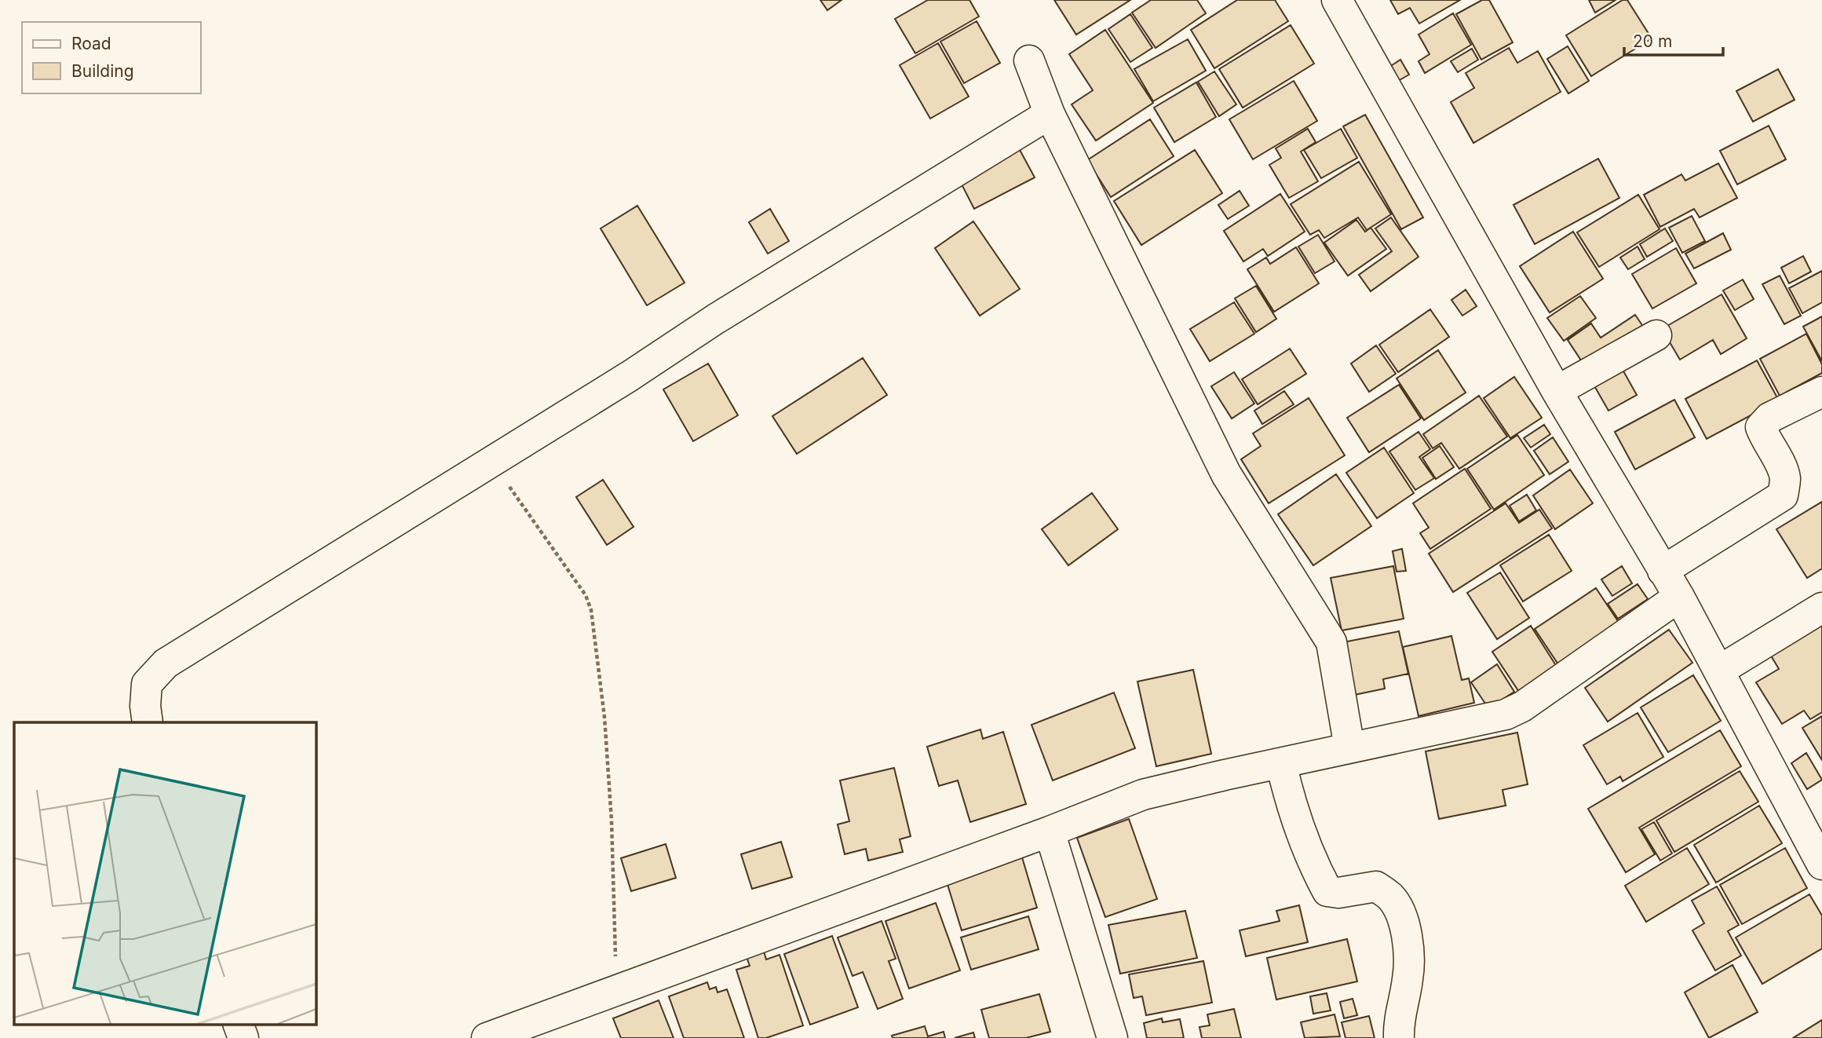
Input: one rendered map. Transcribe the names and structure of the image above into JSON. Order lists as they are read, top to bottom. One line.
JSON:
{"legend":["Road","Building"],"scale_bar":"20 m"}
